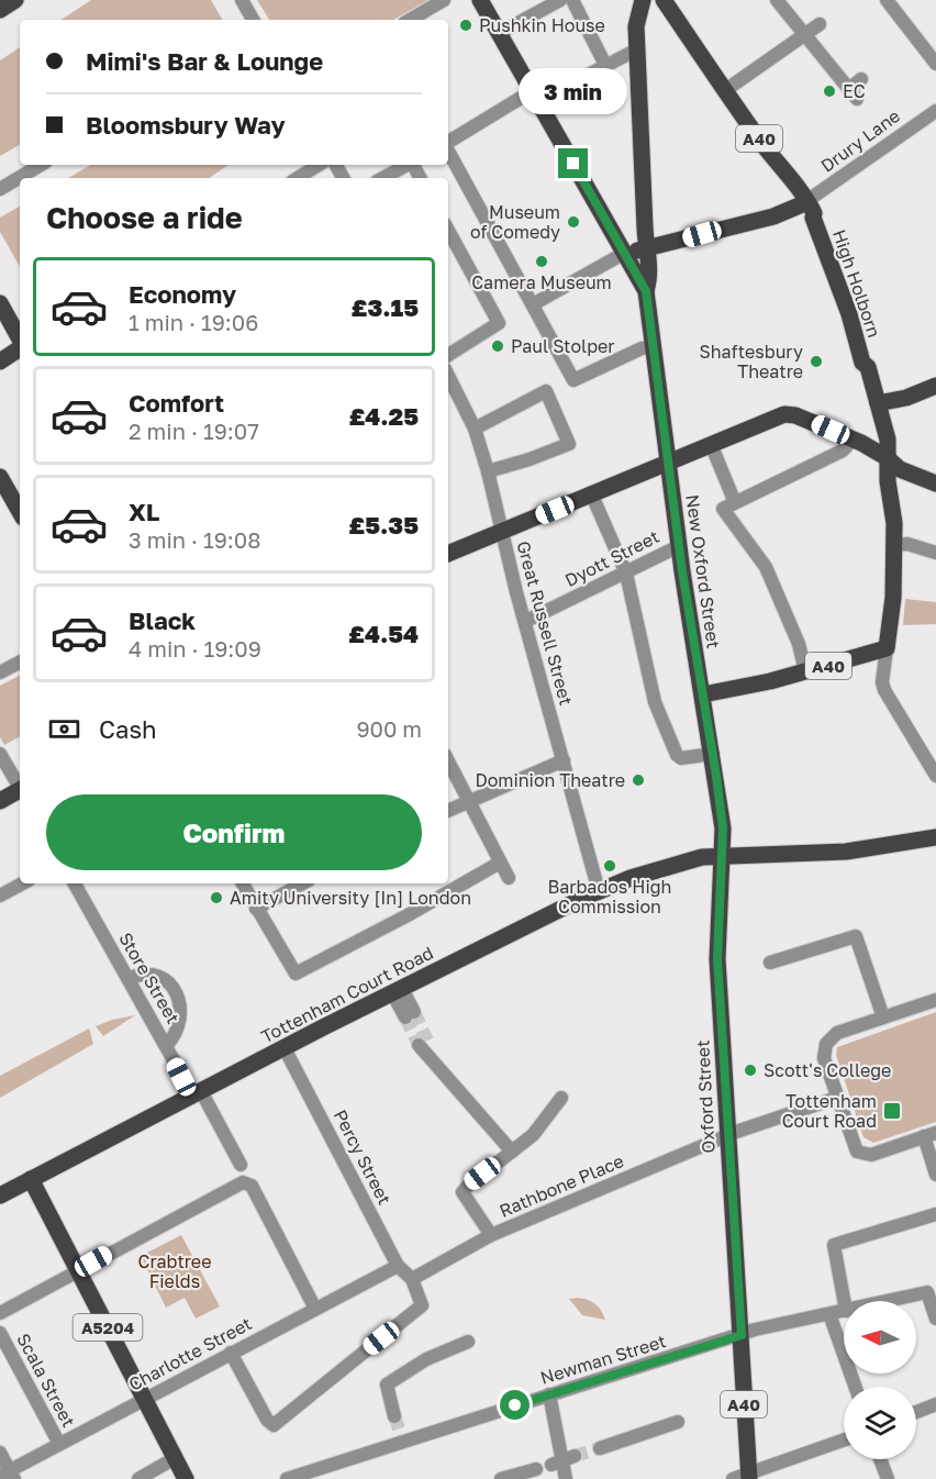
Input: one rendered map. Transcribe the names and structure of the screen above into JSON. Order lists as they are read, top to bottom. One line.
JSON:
{"streets":{"main road":["A40","High Holborn","New Oxford Street","Tottenham Court Road","Oxford Street","A5204"],"street":["Drury Lane","Dyott Street","Great Russell Street","Store Street","Percy Street","Rathbone Place","Charlotte Street","Newman Street","Scala Street"]},"crossings":[["A40","High Holborn"],["A40","New Oxford Street"],["Drury Lane","High Holborn"],["Dyott Street","New Oxford Street"],["Dyott Street","Great Russell Street"],["New Oxford Street","Tottenham Court Road"],["New Oxford Street","Oxford Street"],["Great Russell Street","Tottenham Court Road"],["Store Street","Tottenham Court Road"],["Tottenham Court Road","Oxford Street"],["Tottenham Court Road","Percy Street"],["Tottenham Court Road","A5204"],["Oxford Street","Rathbone Place"],["Oxford Street","Newman Street"],["Percy Street","Rathbone Place"],["Percy Street","Charlotte Street"],["A5204","Charlotte Street"],["Charlotte Street","Scala Street"]],"parks":["Crabtree Fields"],"places":{"other":["Pushkin House","EC","Museum of Comedy","Camera Museum","Paul Stolper","Shaftesbury Theatre","Dominion Theatre","Barbados High Commission","Amity University [In] London","Scott's College"],"transit":["Tottenham Court Road"]},"north":"left","page":{"banner":["Mimi's Bar & Lounge","Bloomsbury Way"],"bubble":"3 min","heading":"Choose a ride","list":[{"name":"Economy","note":"1 min · 19:06","value":"£3.15"},{"name":"Comfort","note":"2 min · 19:07","value":"£4.25"},{"name":"XL","note":"3 min · 19:08","value":"£5.35"},{"name":"Black","note":"4 min · 19:09","value":"£4.54"}],"pay":["Cash","900 m"],"buttons":"Confirm"}}
